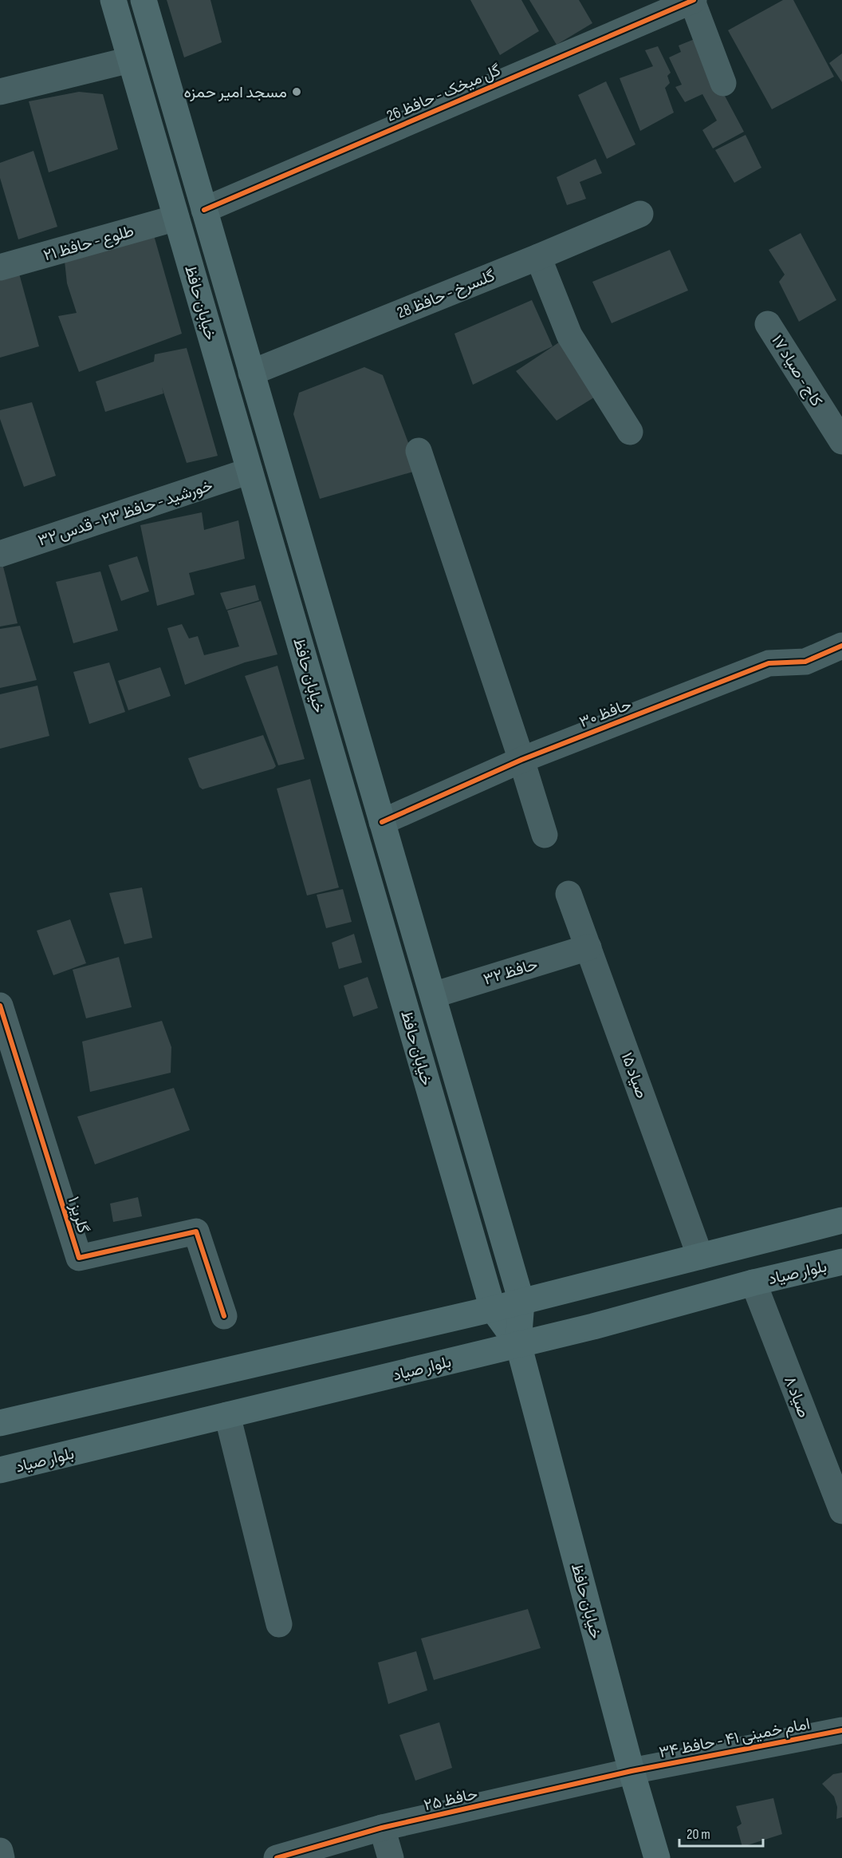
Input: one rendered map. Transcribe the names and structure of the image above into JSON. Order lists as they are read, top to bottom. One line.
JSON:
{"streets":{"main road":["خیابان حافظ","بلوار صیاد"],"street":["گل میخک - حافظ 26","طلوع - حافظ ۲۱","گلسرخ - حافظ 28","کاج - صیاد ۱۷","خورشید - حافظ ۲۳ - قدس ۳۲","حافظ ۳۰","حافظ ۳۲","صیاد ۱۵","گلریز ۱","صیاد ۸","امام خمینی ۴۱ - حافظ ۳۴","حافظ ۲۵"]},"crossings":[["گل میخک - حافظ 26","خیابان حافظ"],["طلوع - حافظ ۲۱","خیابان حافظ"],["گلسرخ - حافظ 28","خیابان حافظ"],["خیابان حافظ","خورشید - حافظ ۲۳ - قدس ۳۲"],["خیابان حافظ","حافظ ۳۰"],["خیابان حافظ","حافظ ۳۲"],["خیابان حافظ","بلوار صیاد"],["خیابان حافظ","امام خمینی ۴۱ - حافظ ۳۴"],["خیابان حافظ","حافظ ۲۵"],["حافظ ۳۲","صیاد ۱۵"],["بلوار صیاد","صیاد ۸"],["امام خمینی ۴۱ - حافظ ۳۴","حافظ ۲۵"]],"places":["مسجد امیر حمزه"],"scale_bar":"20 m"}
